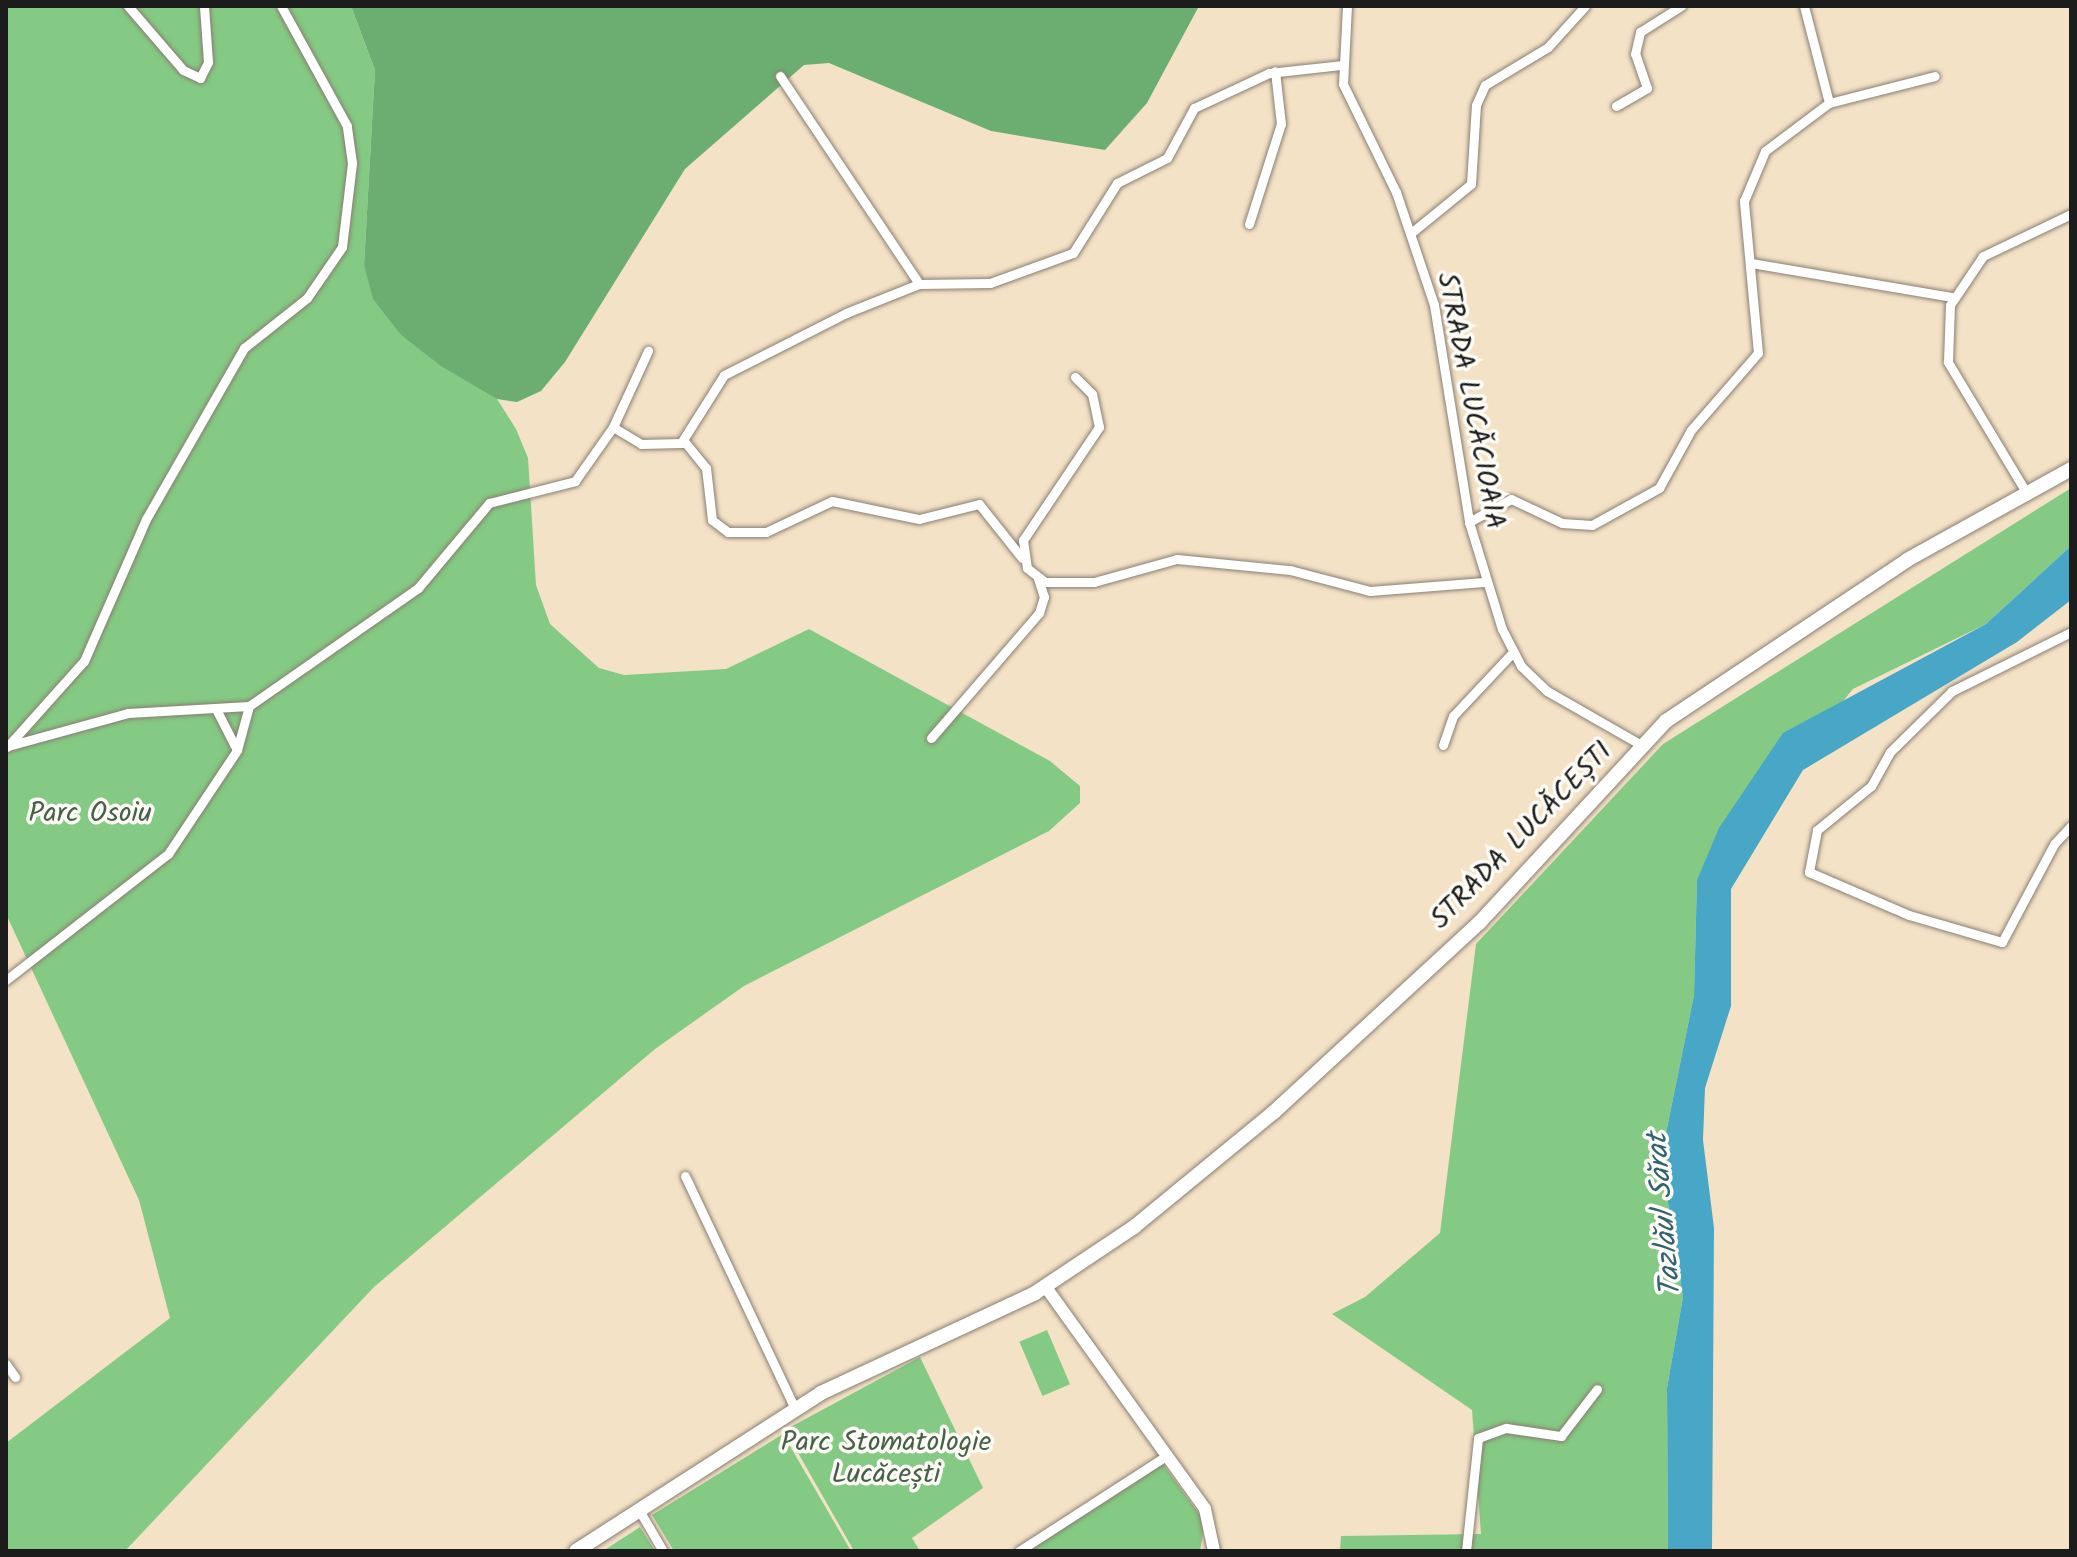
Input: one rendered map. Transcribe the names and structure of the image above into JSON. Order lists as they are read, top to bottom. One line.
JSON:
{"streets":{"main road":["STRADA LUCĂCEȘTI"],"street":["STRADA LUCĂCIOAIA"]},"crossings":[["STRADA LUCĂCIOAIA","STRADA LUCĂCEȘTI"]],"water":["Tazlăul Sărat"],"parks":["Parc Osoiu","Parc Stomatologie Lucăcești"]}
